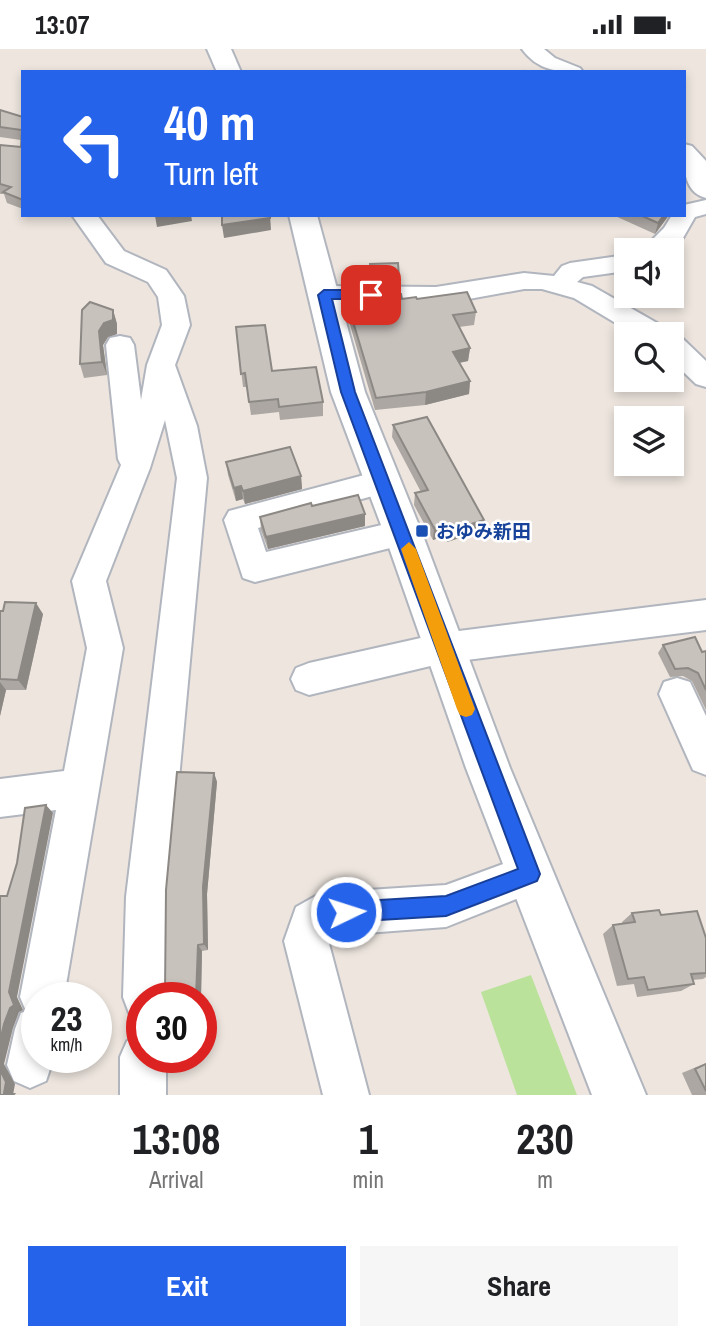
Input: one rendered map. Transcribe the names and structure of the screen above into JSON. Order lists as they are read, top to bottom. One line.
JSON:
{"places":{"transit":["おゆみ新田"]},"page":{"status":"13:07","turn":["40 m","Turn left"],"speed":"23 km/h","limit":"30","eta":["13:08","Arrival","1","min","230","m"],"buttons":["Exit","Share"]}}
